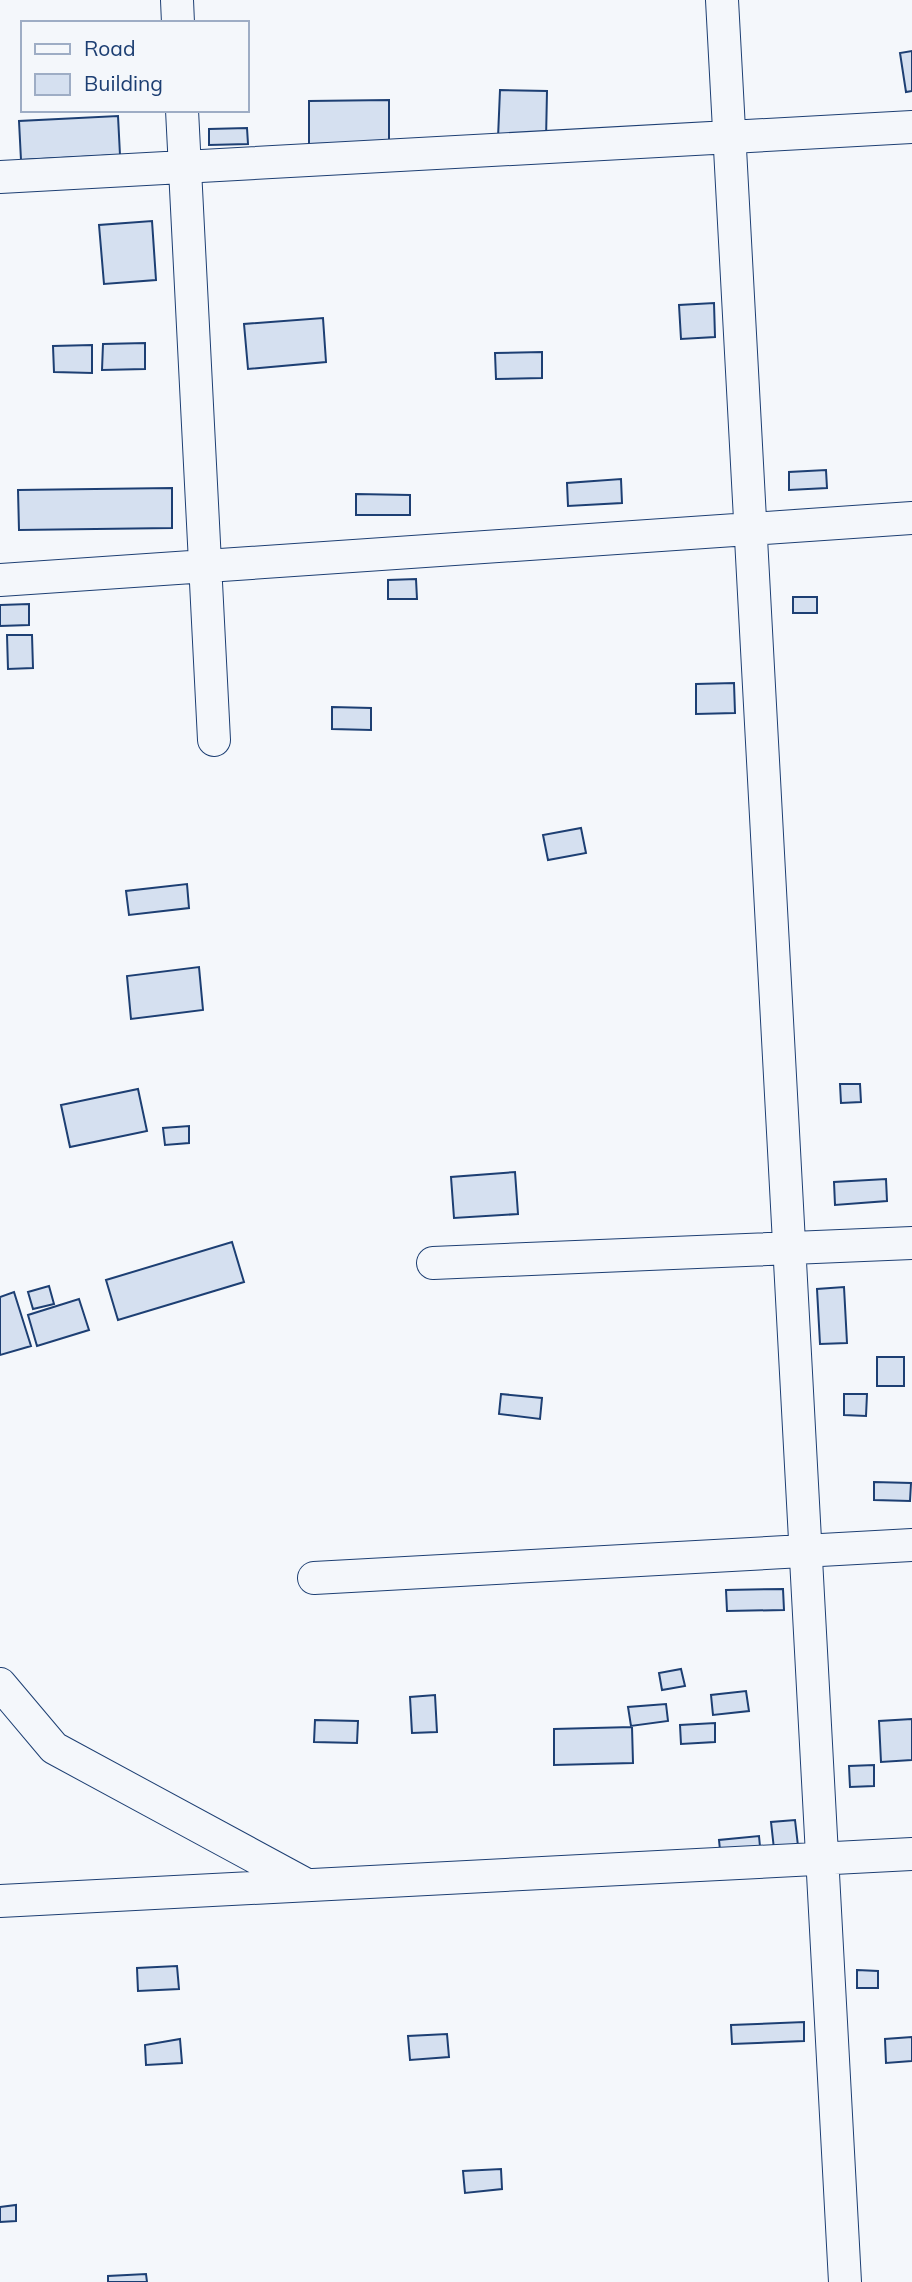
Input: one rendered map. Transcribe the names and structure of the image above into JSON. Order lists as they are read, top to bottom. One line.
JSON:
{"legend":["Road","Building"]}
